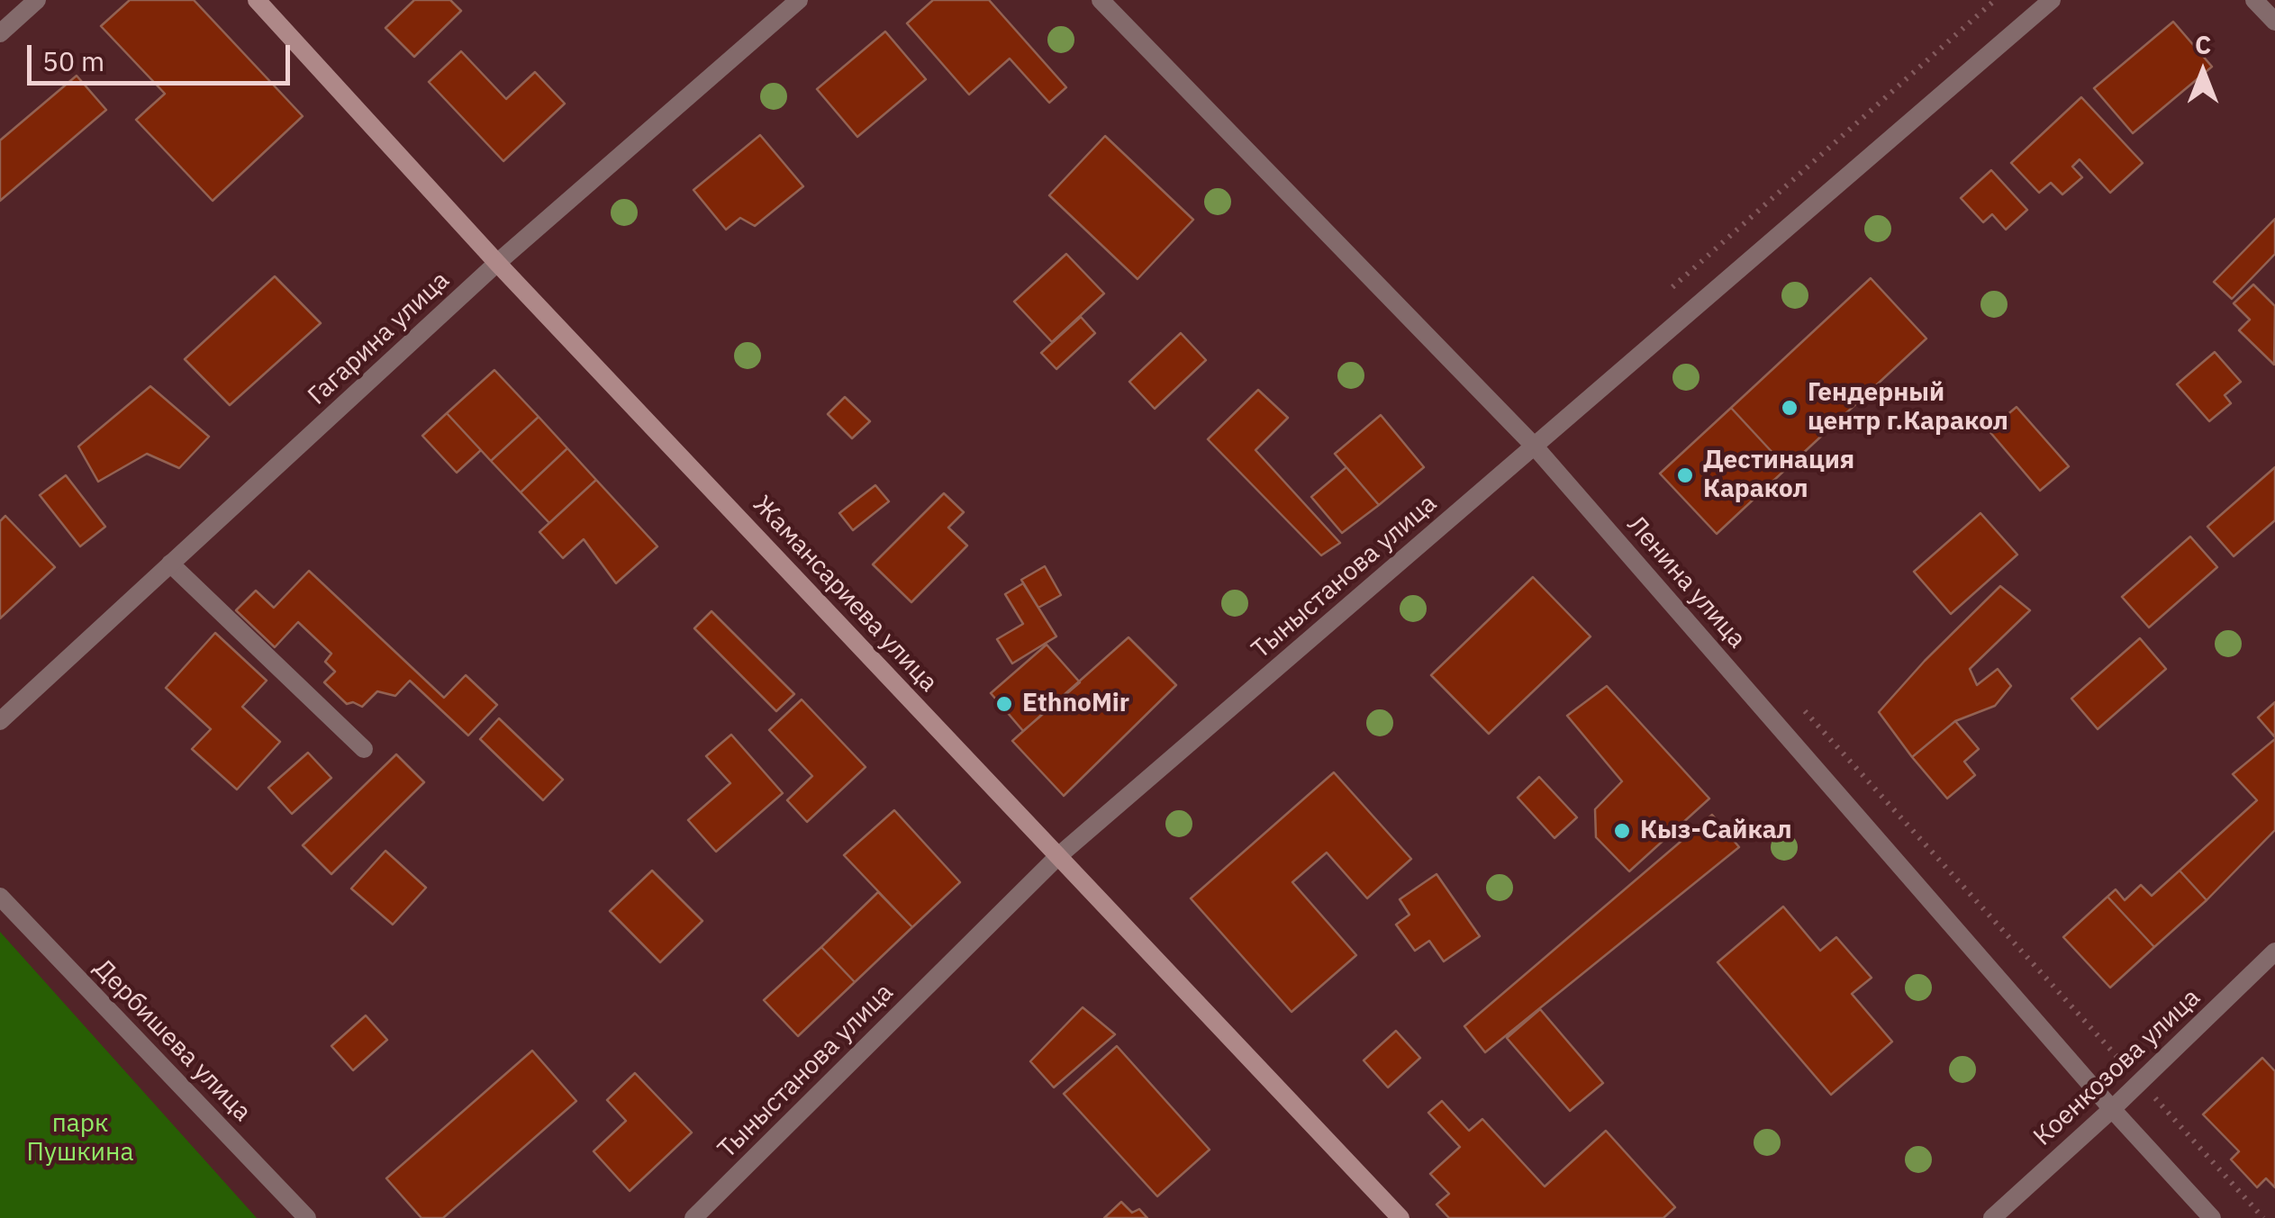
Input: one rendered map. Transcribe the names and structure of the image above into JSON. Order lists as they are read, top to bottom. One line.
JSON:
{"streets":{"main road":["Жамансариева улица"],"street":["Гагарина улица","Тыныстанова улица","Ленина улица","Дербишева улица","Коенкозова улица"]},"crossings":[["Гагарина улица","Жамансариева улица"],["Тыныстанова улица","Ленина улица"],["Тыныстанова улица","Жамансариева улица"],["Ленина улица","Коенкозова улица"]],"parks":["парк Пушкина"],"places":["Гендерный центр г.Каракол","Дестинация Каракол","EthnoMir","Кыз-Сайкал"],"scale_bar":"50 m","north":"top"}
